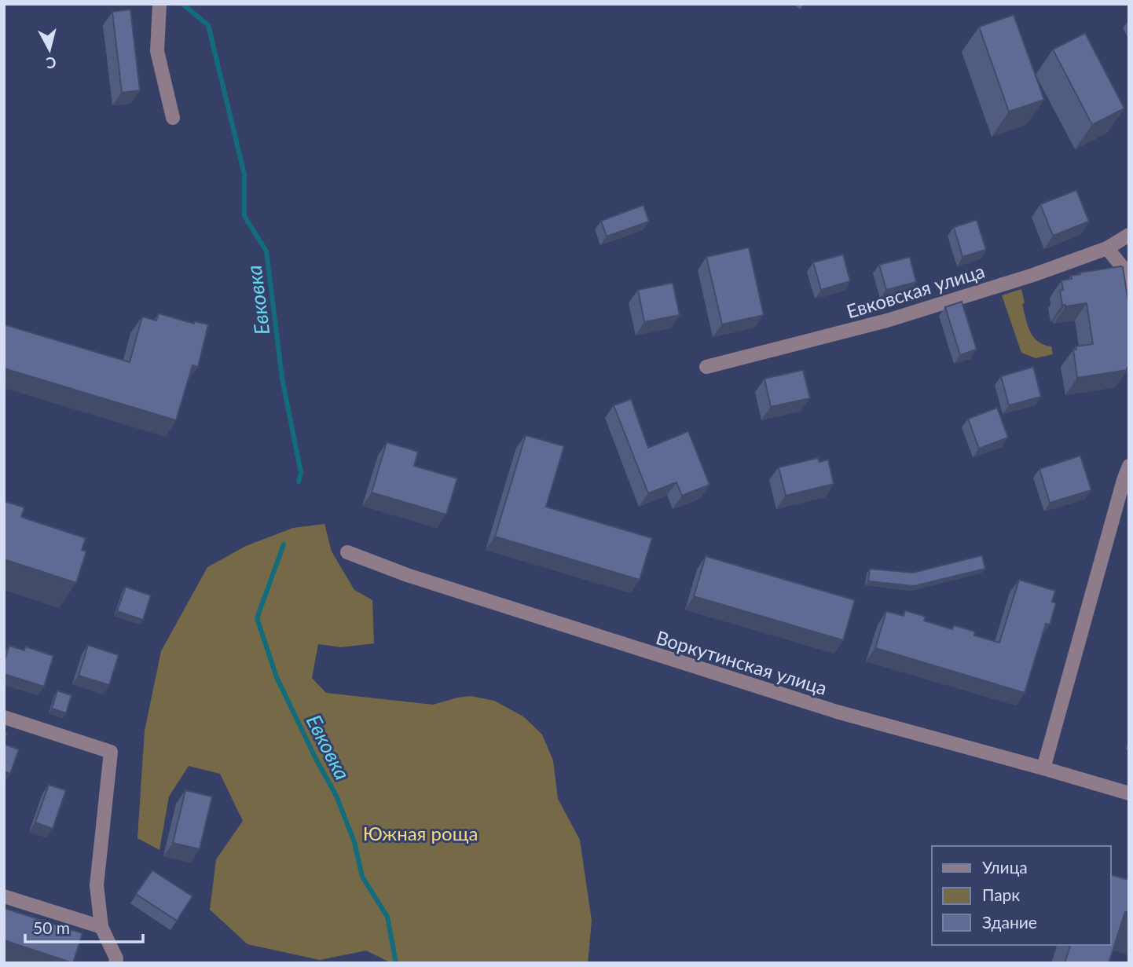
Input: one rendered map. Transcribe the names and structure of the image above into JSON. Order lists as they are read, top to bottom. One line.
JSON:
{"streets":{"street":["Евковская улица","Воркутинская улица"]},"water":["Евковка"],"parks":["Южная роща"],"legend":["Улица","Парк","Здание"],"scale_bar":"50 m","north":"bottom"}
